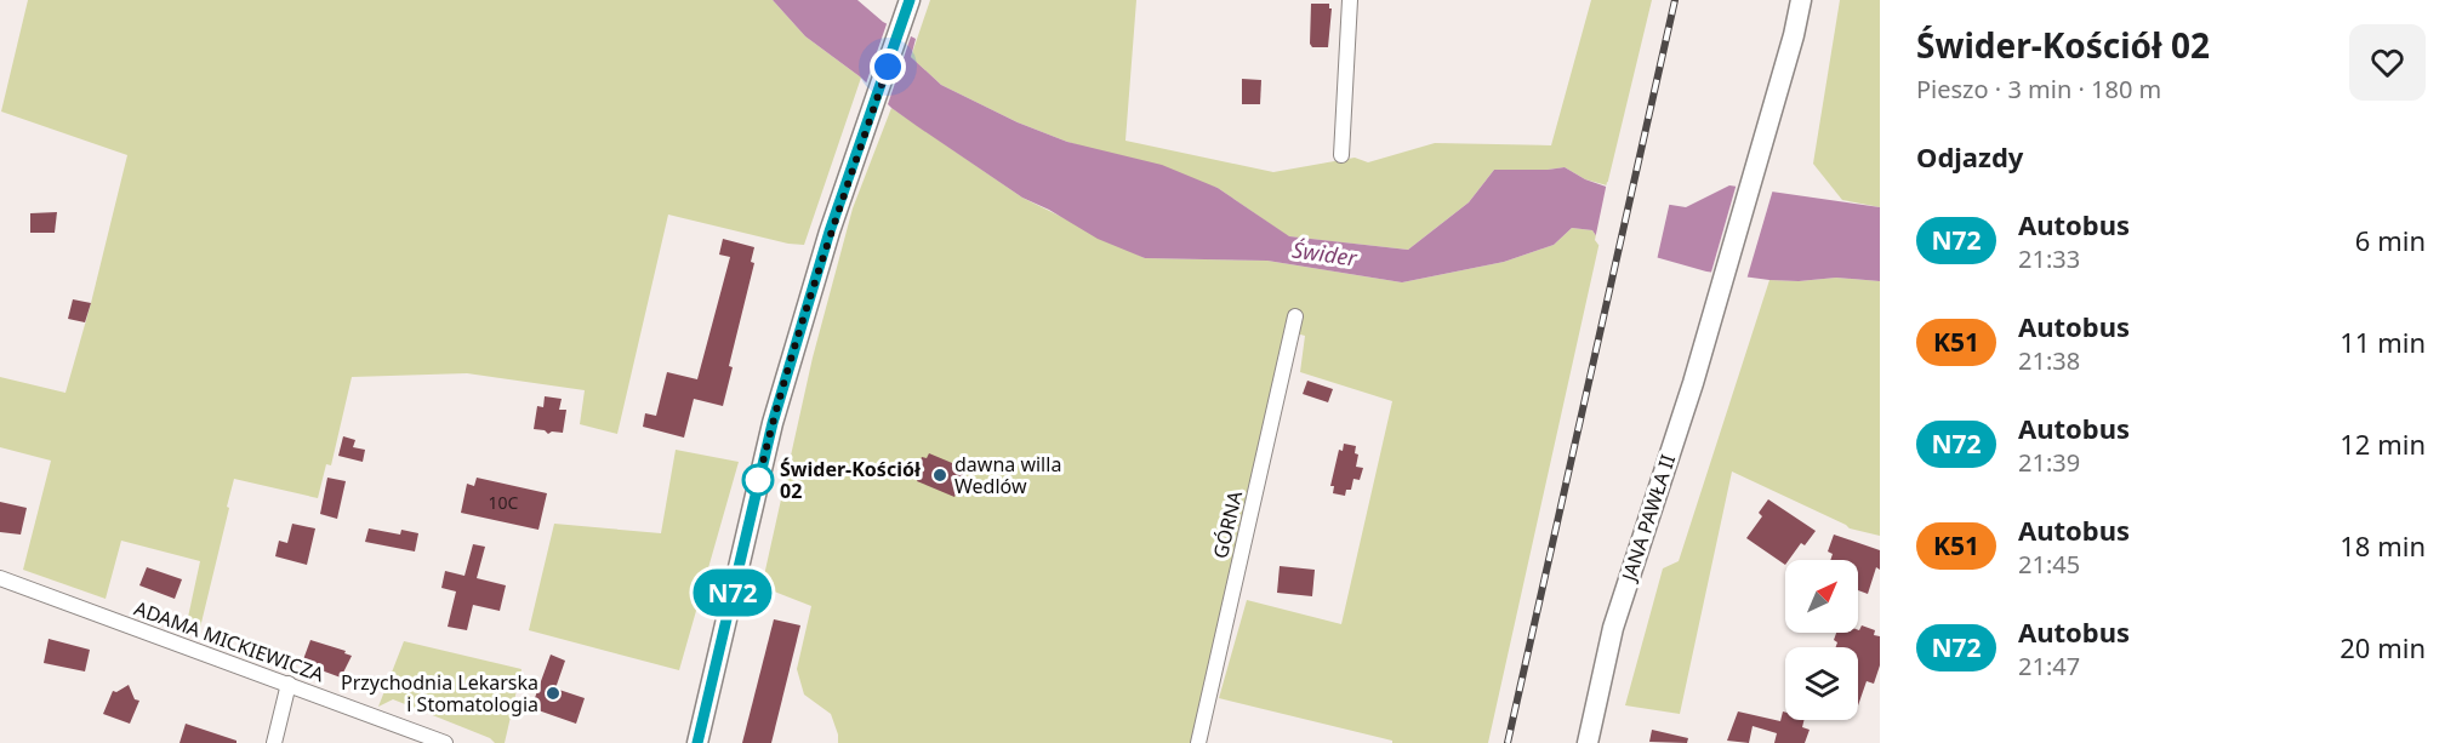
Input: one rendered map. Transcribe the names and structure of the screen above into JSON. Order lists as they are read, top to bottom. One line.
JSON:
{"streets":{"main road":["JANA PAWŁA II"],"street":["GÓRNA","ADAMA MICKIEWICZA"]},"water":["Świder"],"places":["dawna willa Wedlów","Świder-Kościół 02","Przychodnia Lekarska i Stomatologia"],"lines":["bus line N72"],"house_numbers":["10C"],"north":"top right","page":{"on_map":"N72","heading":[["Świder-Kościół 02","Pieszo · 3 min · 180 m"],"Odjazdy"],"list":[{"mark":"N72","name":"Autobus","note":"21:33","value":"6 min"},{"mark":"K51","name":"Autobus","note":"21:38","value":"11 min"},{"mark":"N72","name":"Autobus","note":"21:39","value":"12 min"},{"mark":"K51","name":"Autobus","note":"21:45","value":"18 min"},{"mark":"N72","name":"Autobus","note":"21:47","value":"20 min"}]}}
